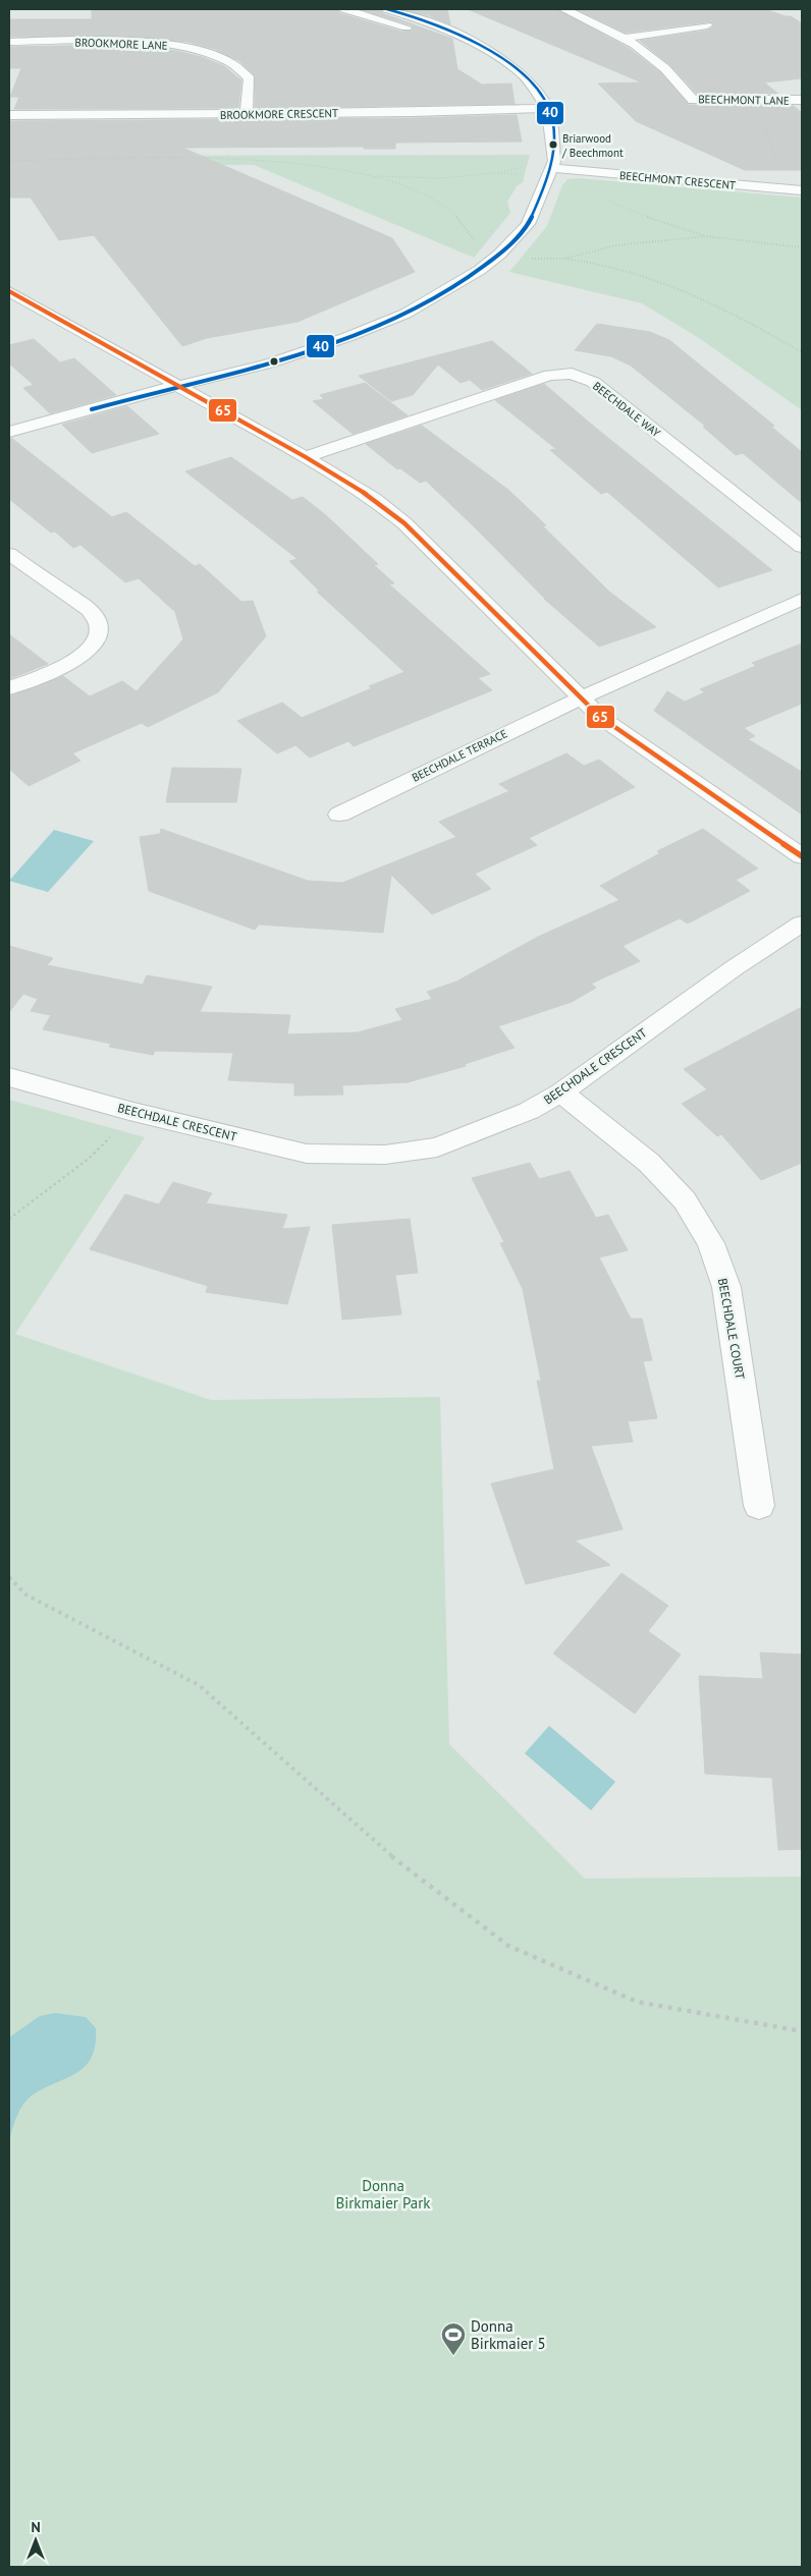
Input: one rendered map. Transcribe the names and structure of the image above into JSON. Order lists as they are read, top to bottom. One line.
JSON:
{"streets":{"street":["BROOKMORE LANE","BEECHMONT LANE","BROOKMORE CRESCENT","BEECHMONT CRESCENT","BEECHDALE WAY","BEECHDALE TERRACE","BEECHDALE CRESCENT","BEECHDALE COURT"]},"crossings":[["BROOKMORE LANE","BROOKMORE CRESCENT"],["BEECHDALE CRESCENT","BEECHDALE COURT"]],"parks":["Donna Birkmaier Park"],"places":{"other":["Briarwood / Beechmont"],"sports":["Donna Birkmaier 5"]},"lines":["transit line 40","transit line 65"],"north":"top"}
